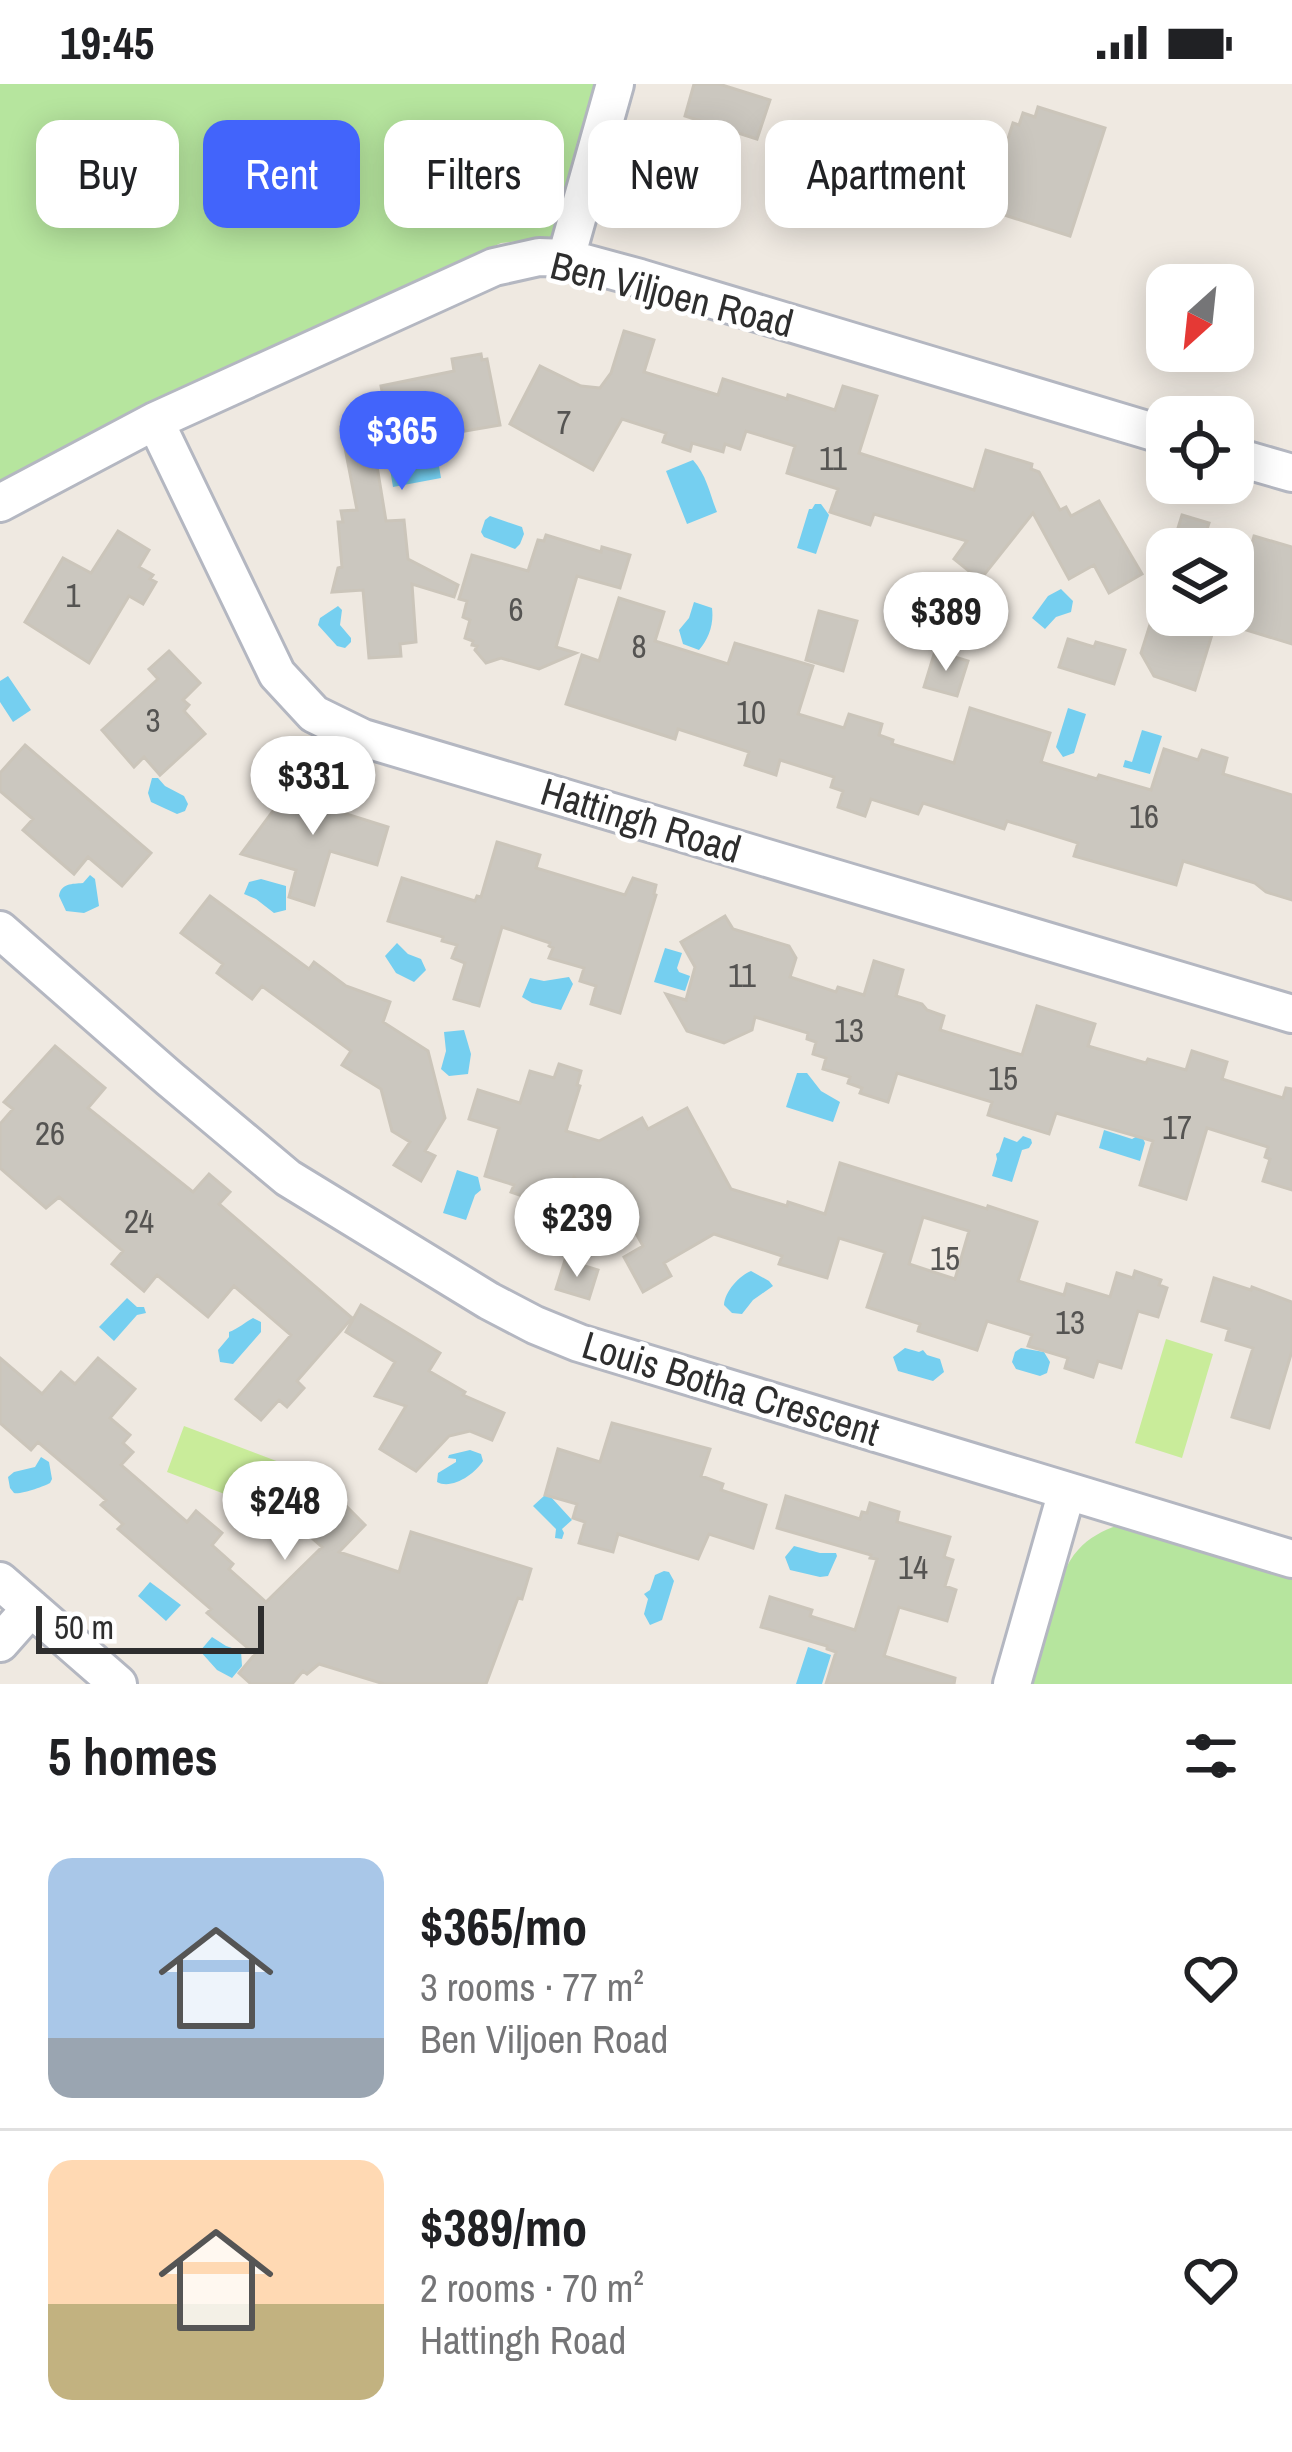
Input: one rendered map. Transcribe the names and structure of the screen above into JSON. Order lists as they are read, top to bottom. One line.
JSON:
{"streets":{"street":["Ben Viljoen Road","Hattingh Road","Louis Botha Crescent"]},"crossings":[["Ben Viljoen Road","Hattingh Road"]],"house_numbers":["7","11","1","6","8","10","3","16","11","13","15","17","26","24","15","13","14"],"scale_bar":"50 m","north":"bottom left","page":{"status":"19:45","chip":["Buy","Rent","Filters","New","Apartment"],"price":["$365","$389","$331","$239","$248"],"scale":"50 m","heading":"5 homes","list":[{"name":"$365/mo","note":"3 rooms · 77 m² · Ben Viljoen Road"},{"name":"$389/mo","note":"2 rooms · 70 m² · Hattingh Road"}]}}
